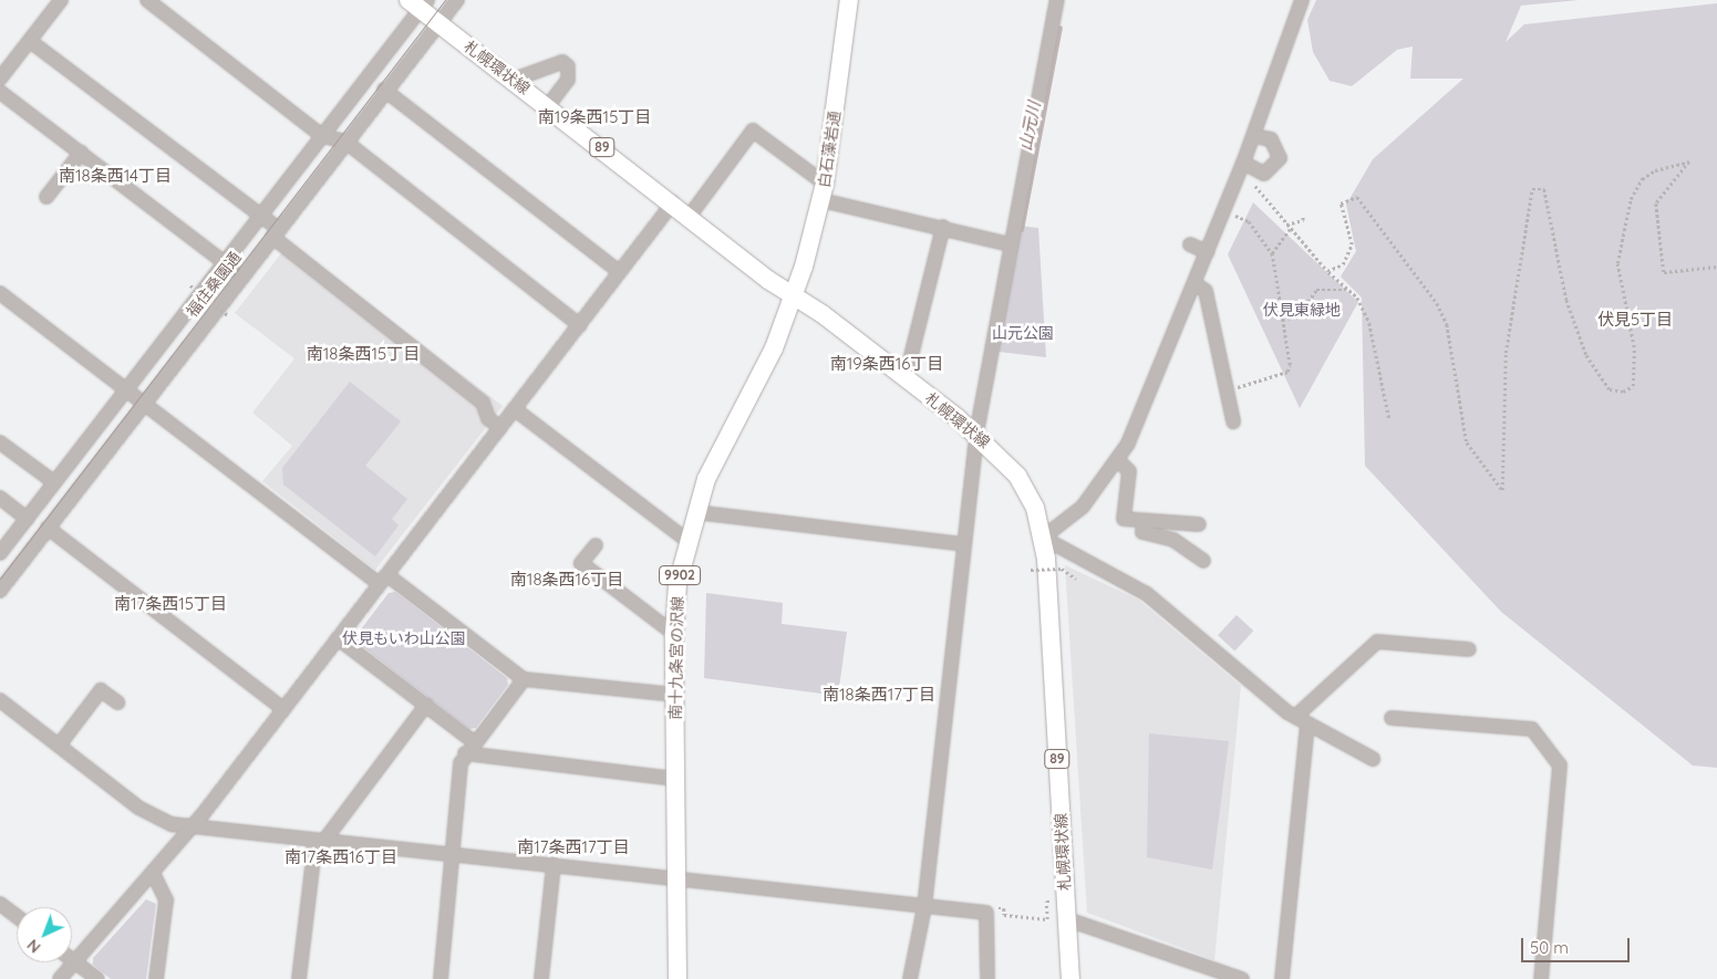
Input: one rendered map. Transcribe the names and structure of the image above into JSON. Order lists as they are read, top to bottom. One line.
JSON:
{"streets":{"main road":["札幌環状線","89","白石藻岩通","9902","南十九条宮の沢線"],"street":["福住桑園通"]},"crossings":[["札幌環状線","白石藻岩通"],["札幌環状線","福住桑園通"],["札幌環状線","南十九条宮の沢線"],["白石藻岩通","南十九条宮の沢線"]],"districts":["南19条西15丁目","南18条西14丁目","伏見5丁目","南18条西15丁目","南19条西16丁目","南18条西16丁目","南17条西15丁目","南18条西17丁目","南17条西17丁目","南17条西16丁目"],"water":["山元川"],"parks":["伏見東緑地","山元公園","伏見もいわ山公園"],"scale_bar":"50 m","north":"bottom left"}
